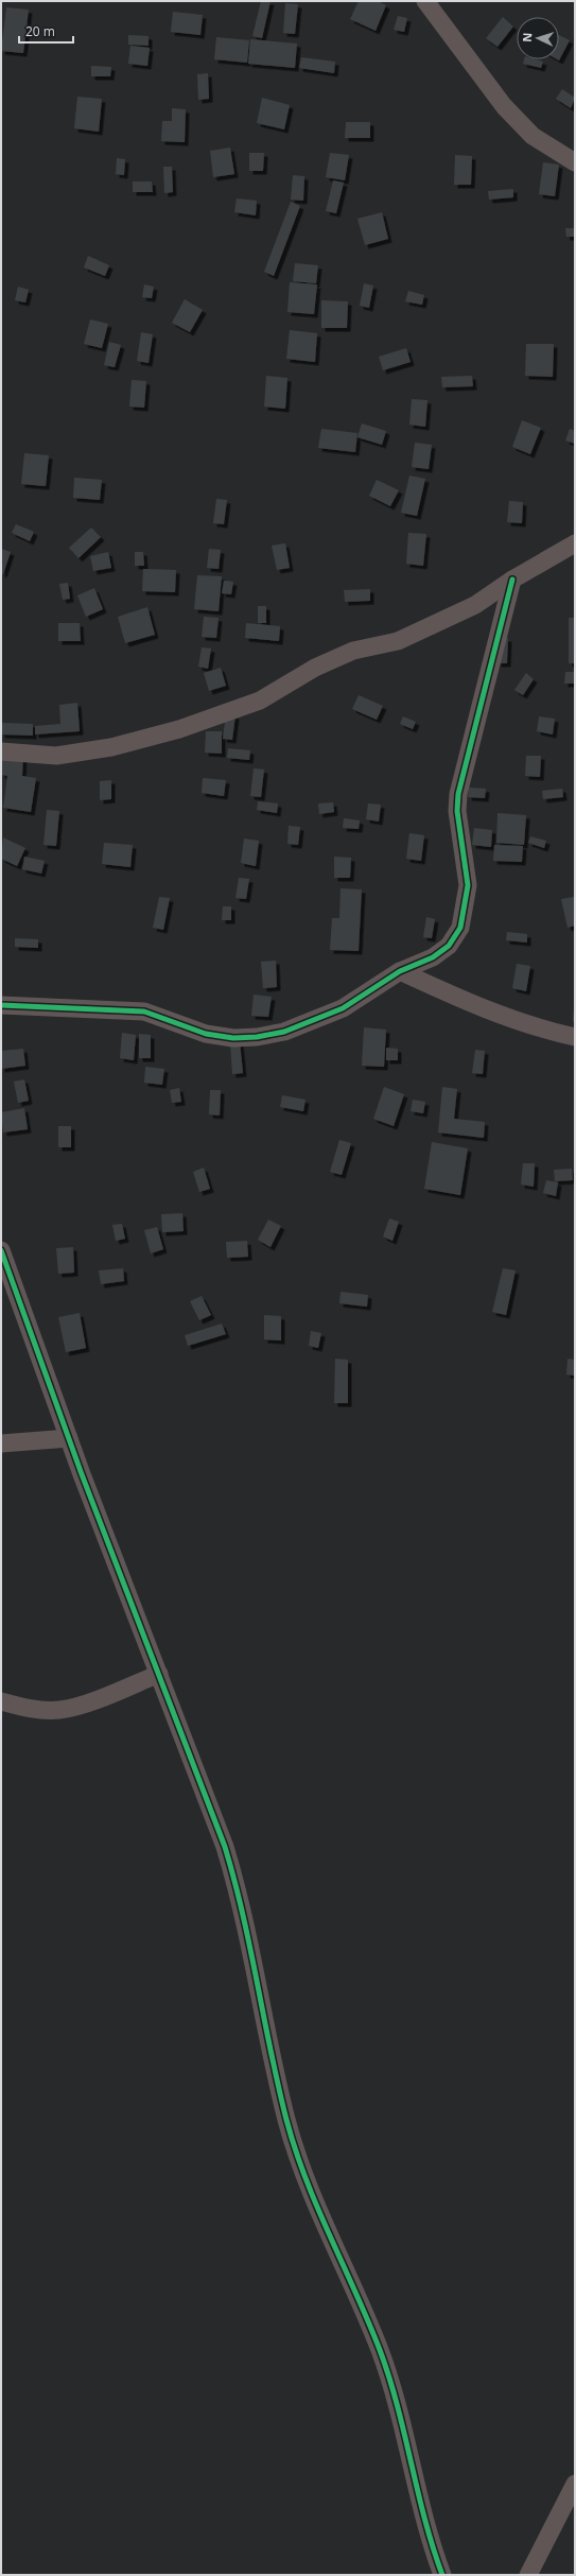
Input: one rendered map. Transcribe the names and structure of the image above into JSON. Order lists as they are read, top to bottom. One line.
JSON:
{"scale_bar":"20 m","north":"left"}
